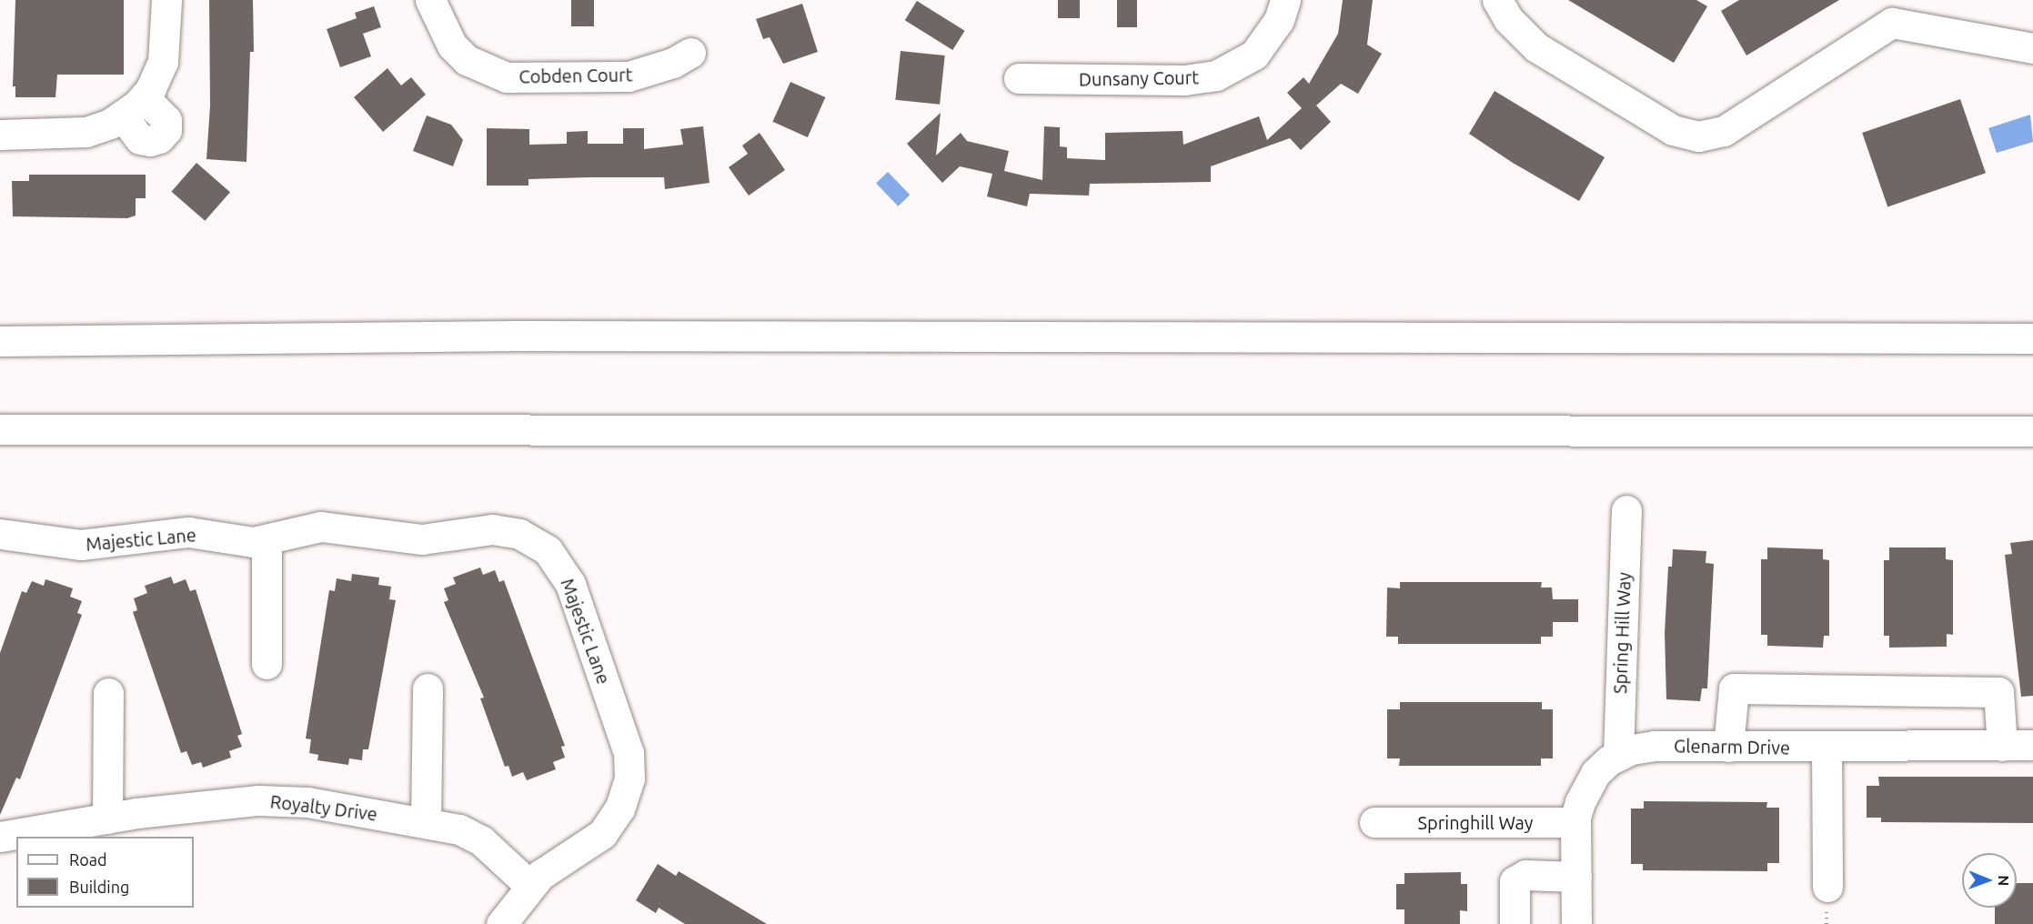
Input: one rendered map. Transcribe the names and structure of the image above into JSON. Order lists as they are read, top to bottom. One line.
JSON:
{"streets":{"main road":["Cobden Court","Dunsany Court","Majestic Lane","Spring Hill Way","Glenarm Drive","Royalty Drive","Springhill Way"]},"crossings":[["Majestic Lane","Royalty Drive"],["Spring Hill Way","Glenarm Drive"],["Glenarm Drive","Springhill Way"]],"legend":["Road","Building"],"north":"right"}
